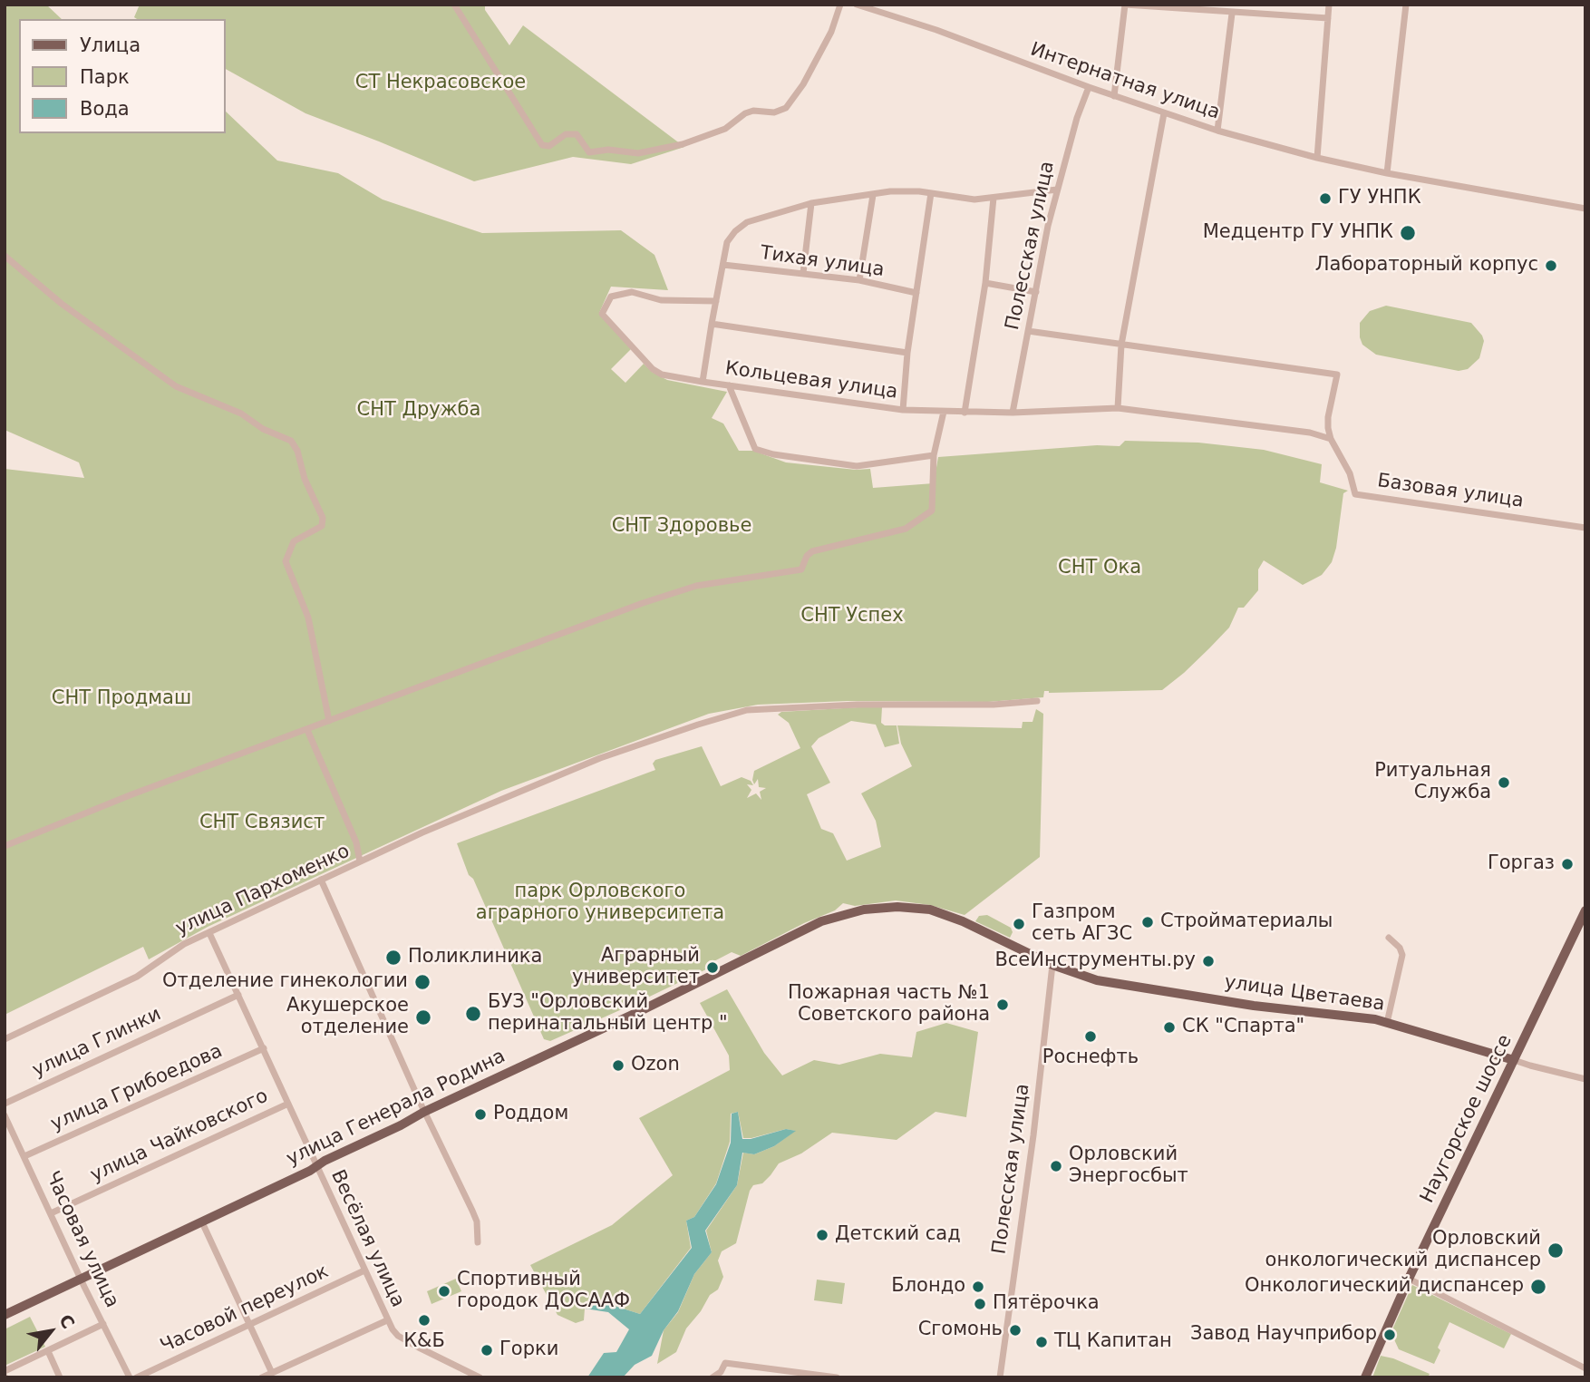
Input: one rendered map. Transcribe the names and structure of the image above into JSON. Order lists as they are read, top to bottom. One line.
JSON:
{"streets":{"main road":["улица Цветаева","улица Генерала Родина","Наугорское шоссе"],"street":["Интернатная улица","Полесская улица","Тихая улица","Кольцевая улица","Базовая улица","улица Пархоменко","улица Глинки","улица Грибоедова","улица Чайковского","Весёлая улица","Часовая улица","Часовой переулок"]},"crossings":[["Интернатная улица","Полесская улица"],["Полесская улица","Кольцевая улица"],["Полесская улица","улица Цветаева"],["Полесская улица","улица Генерала Родина"],["Тихая улица","Кольцевая улица"],["Кольцевая улица","Базовая улица"],["улица Пархоменко","Весёлая улица"],["улица Цветаева","улица Генерала Родина"],["улица Цветаева","Наугорское шоссе"],["улица Глинки","Весёлая улица"],["улица Грибоедова","Весёлая улица"],["улица Грибоедова","Часовая улица"],["улица Генерала Родина","Весёлая улица"],["улица Генерала Родина","Часовая улица"],["улица Чайковского","Весёлая улица"],["улица Чайковского","Часовая улица"],["Весёлая улица","Часовой переулок"]],"parks":["СТ Некрасовское","СНТ Дружба","СНТ Здоровье","СНТ Ока","СНТ Успех","СНТ Продмаш","СНТ Связист","парк Орловского аграрного университета"],"places":["ГУ УНПК","Медцентр ГУ УНПК","Лабораторный корпус","Ритуальная Служба","Горгаз","Стройматериалы","Газпром сеть АГЗС","Поликлиника","ВсеИнструменты.ру","Аграрный университет","Отделение гинекологии","Пожарная часть №1 Советского района","БУЗ \"Орловский перинатальный центр \"","Акушерское отделение","СК \"Спарта\"","Роснефть","Ozon","Роддом","Орловский Энергосбыт","Детский сад","Орловский онкологический диспансер","Блондо","Онкологический диспансер","Спортивный городок ДОСААФ","Пятёрочка","К&Б","Сгомонь","Завод Научприбор","ТЦ Капитан","Горки"],"legend":["Улица","Парк","Вода"],"north":"top right"}
